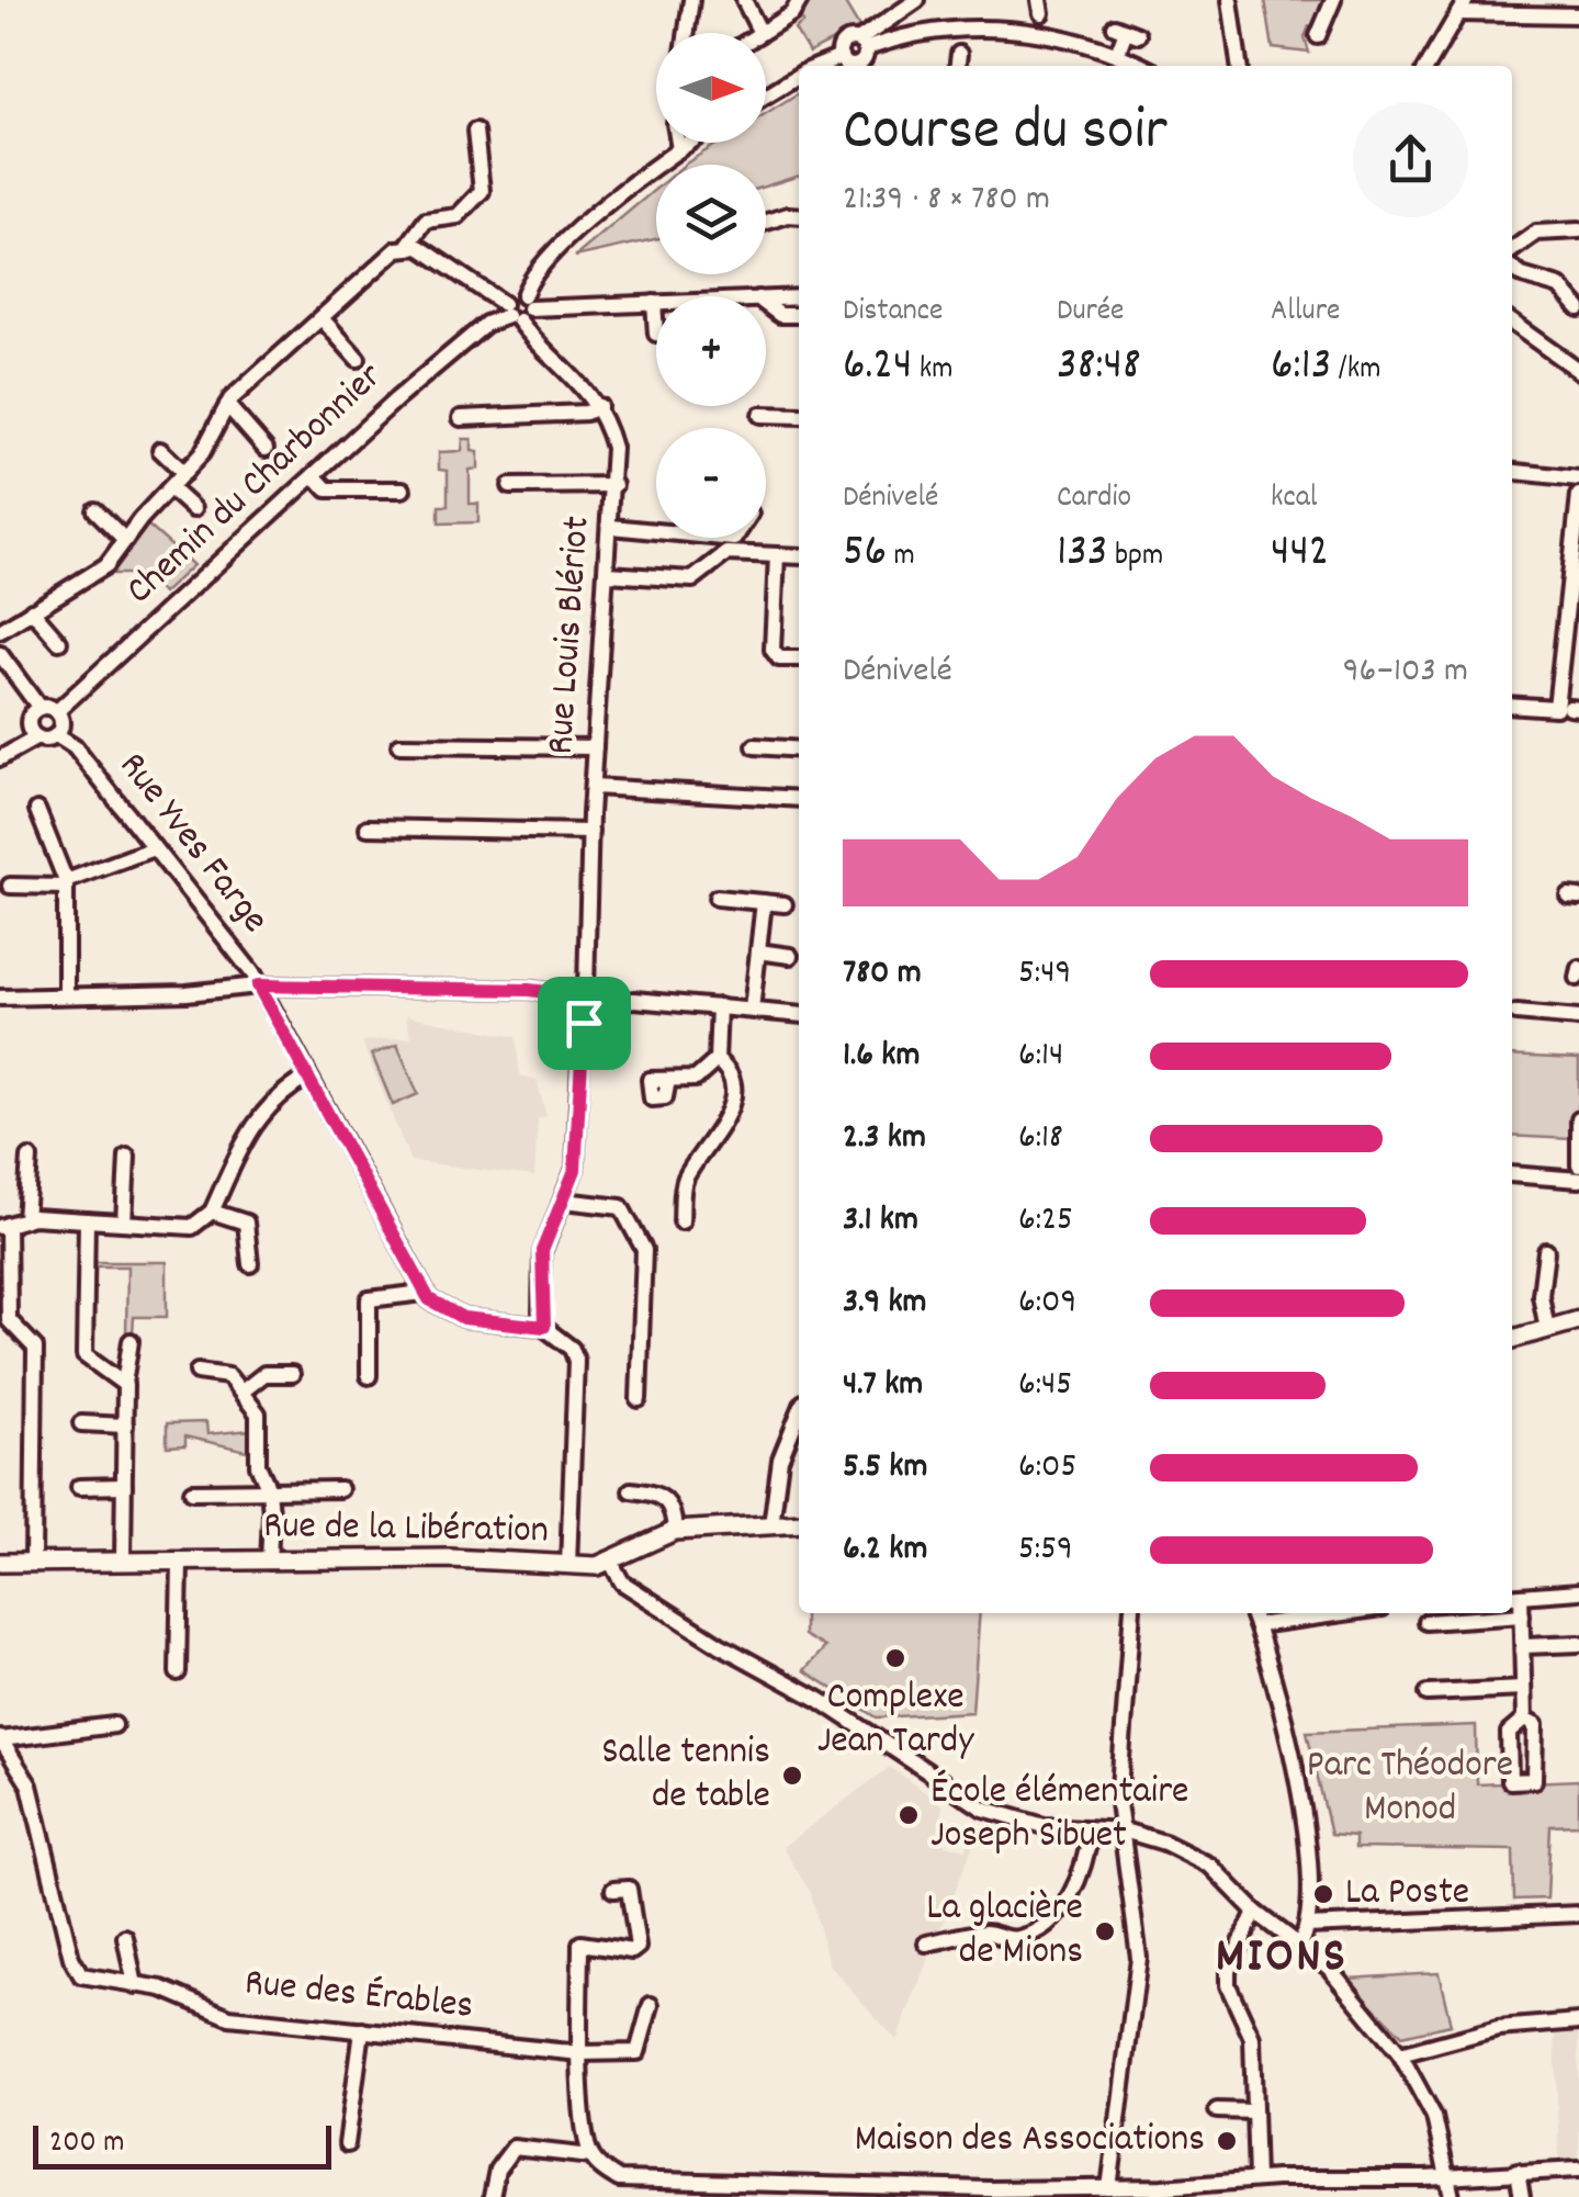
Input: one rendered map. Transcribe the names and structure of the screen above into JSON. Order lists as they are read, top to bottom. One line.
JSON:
{"streets":{"main road":["Rue de la Libération"],"street":["Chemin du Charbonnier","Rue Louis Blériot","Rue Yves Farge","Rue des Érables"]},"crossings":[["Chemin du Charbonnier","Rue Louis Blériot"]],"districts":["MIONS"],"parks":["Parc Théodore Monod"],"places":["Complexe Jean Tardy","Salle tennis de table","École élémentaire Joseph Sibuet","La Poste","La glacière de Mions","Maison des Associations"],"scale_bar":"200 m","north":"right","page":{"map_buttons":["+","−"],"heading":["Course du soir","21:39 · 8 × 780 m"],"stats":[["Distance","6.24 km"],["Durée","38:48"],["Allure","6:13 /km"],["Dénivelé","56 m"],["Cardio","133 bpm"],["kcal","442"]],"chart":["Dénivelé","96–103 m"],"list":[{"name":"780 m","note":"5:49"},{"name":"1.6 km","note":"6:14"},{"name":"2.3 km","note":"6:18"},{"name":"3.1 km","note":"6:25"},{"name":"3.9 km","note":"6:09"},{"name":"4.7 km","note":"6:45"},{"name":"5.5 km","note":"6:05"},{"name":"6.2 km","note":"5:59"}],"scale":"200 m"}}
